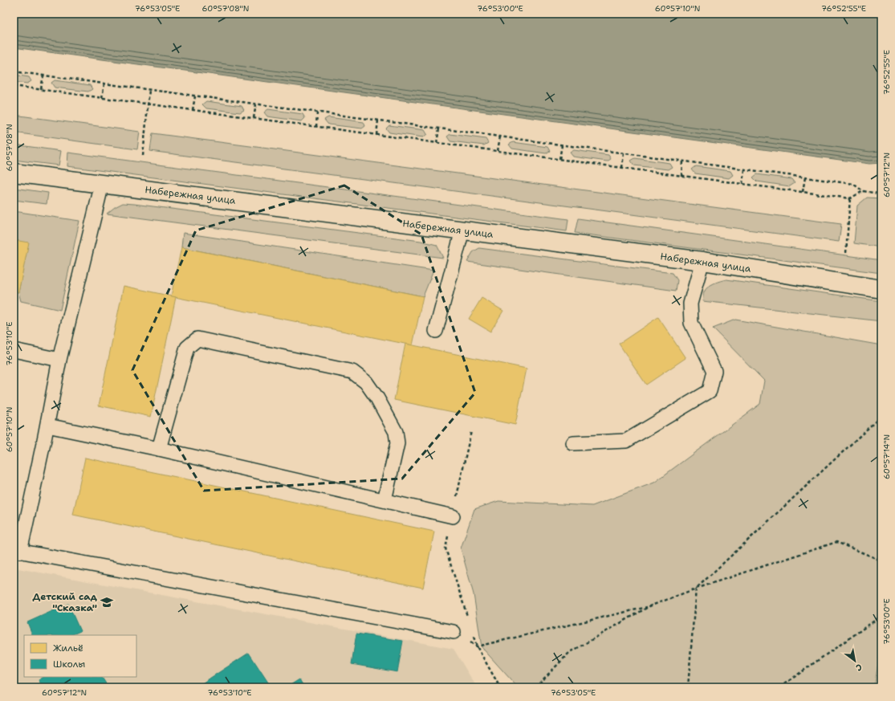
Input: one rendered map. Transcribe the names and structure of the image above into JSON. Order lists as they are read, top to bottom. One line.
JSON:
{"streets":{"street":["Набережная улица"]},"places":{"school or university":["Детский сад \"Сказка\""]},"legend":["Жильё","Школы"],"north":"bottom right","coordinates":["76°53'05\"E","60°57'08\"N","76°53'00\"E","60°57'10\"N","76°52'55\"E","60°57'12\"N","76°53'10\"E","60°57'14\"N"]}
